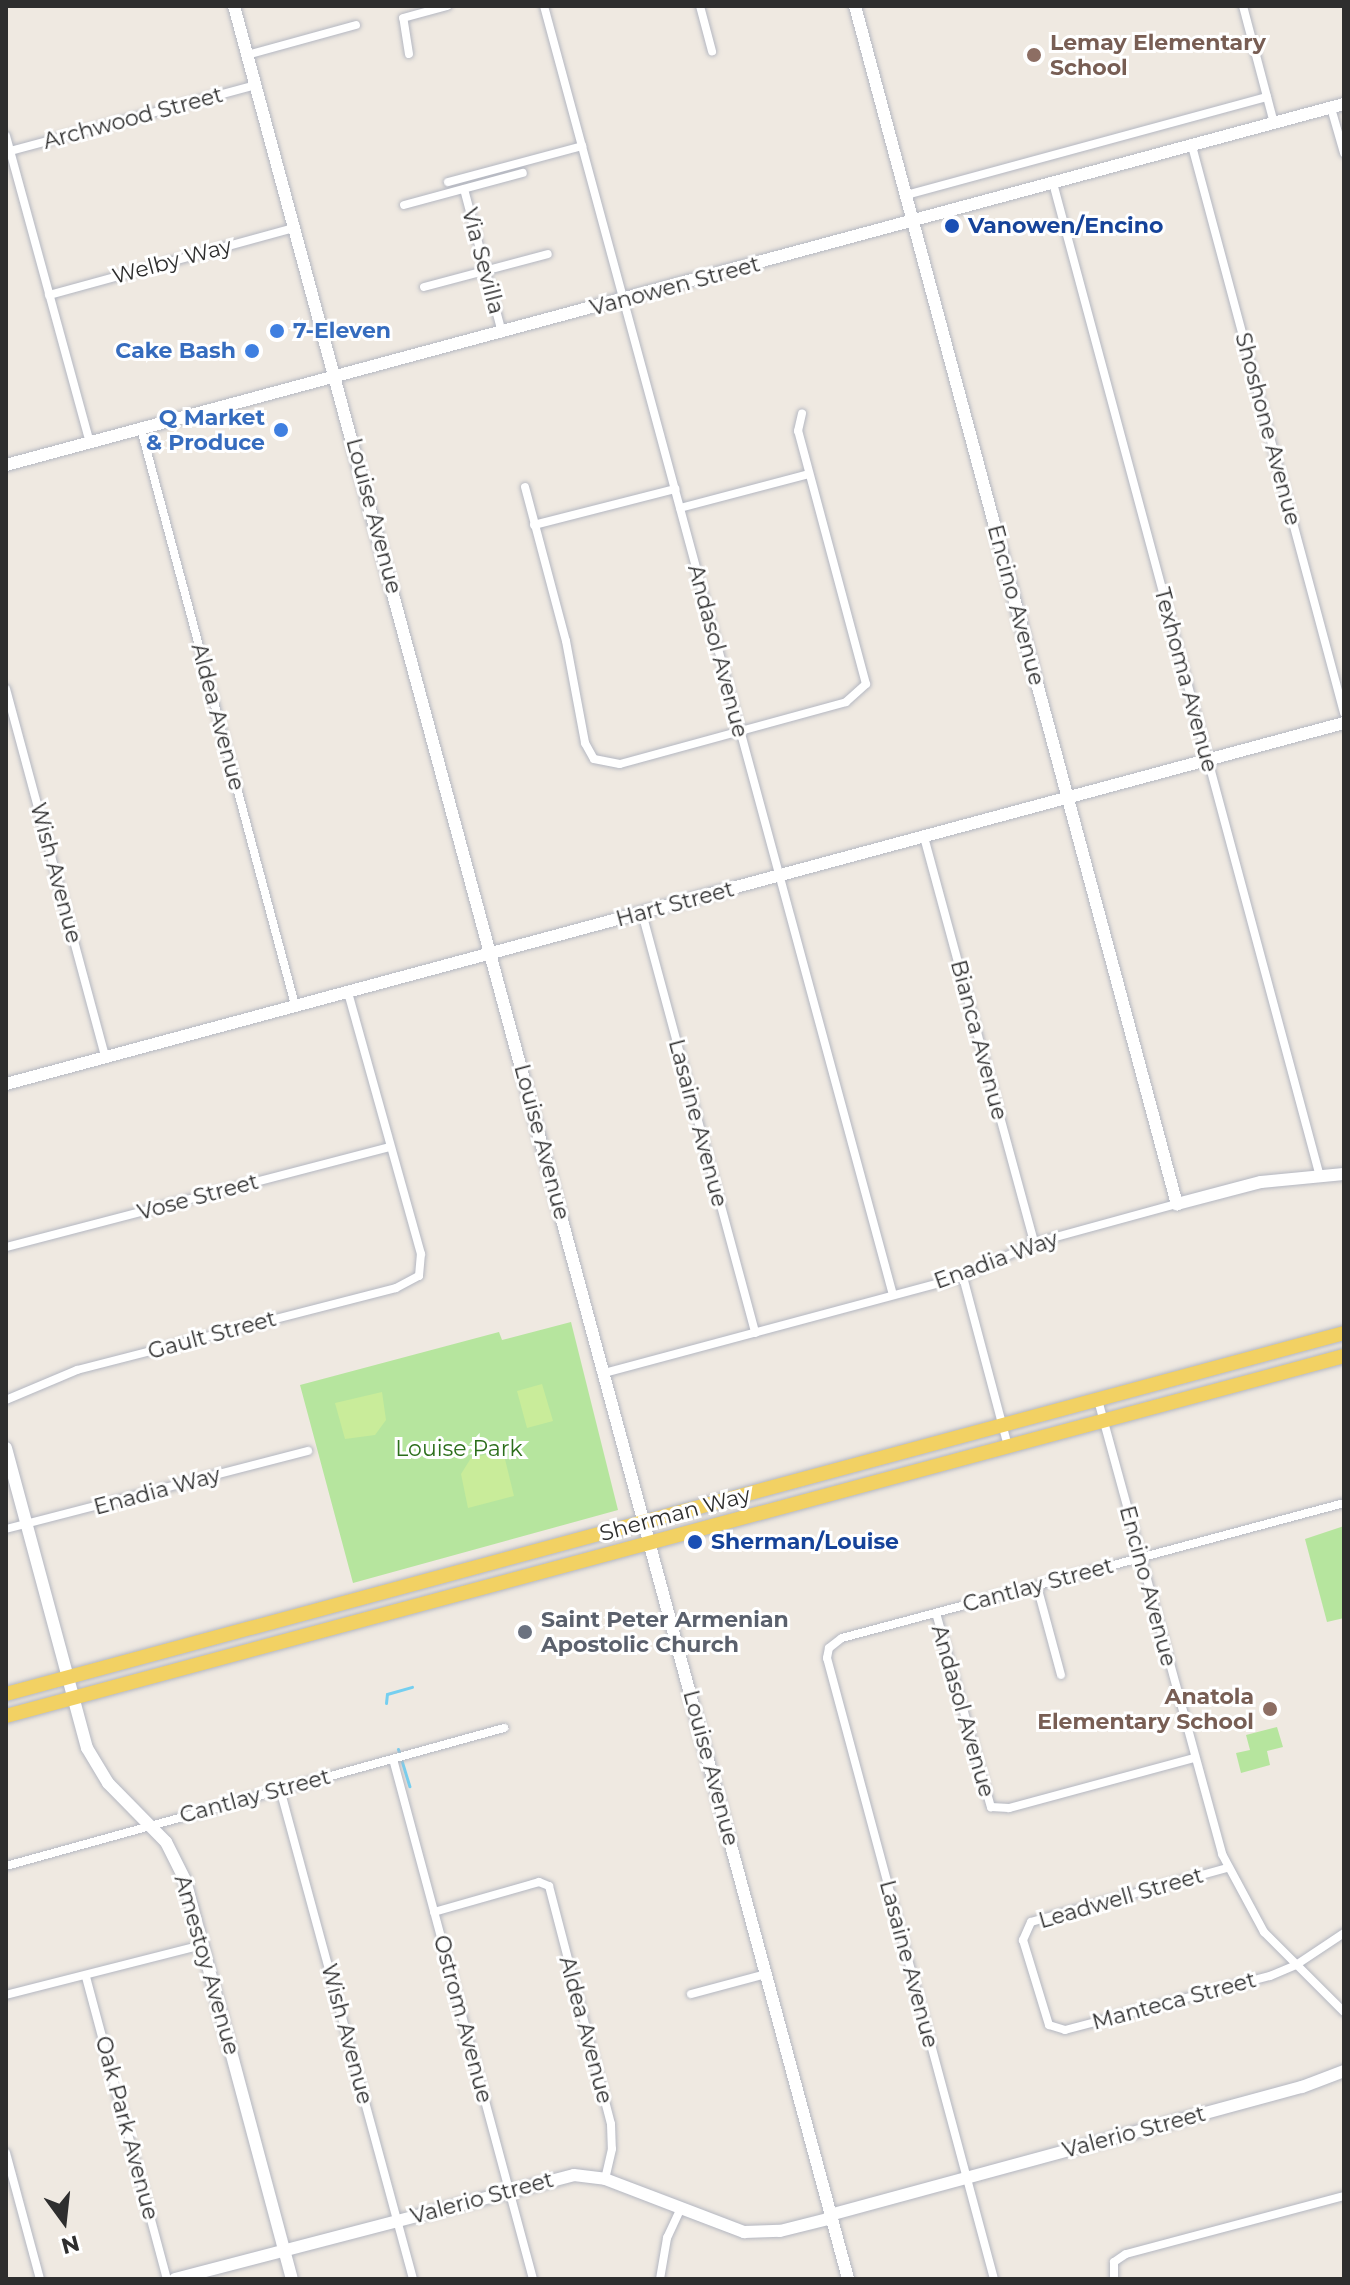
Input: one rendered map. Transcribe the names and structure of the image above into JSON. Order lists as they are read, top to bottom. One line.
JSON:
{"streets":{"main road":["Sherman Way"],"street":["Archwood Street","Welby Way","Via Sevilla","Vanowen Street","Shoshone Avenue","Louise Avenue","Encino Avenue","Andasol Avenue","Texhoma Avenue","Aldea Avenue","Wish Avenue","Hart Street","Bianca Avenue","Lasaine Avenue","Vose Street","Enadia Way","Gault Street","Cantlay Street","Leadwell Street","Amestoy Avenue","Manteca Street","Ostrom Avenue","Oak Park Avenue","Valerio Street"]},"crossings":[["Archwood Street","Louise Avenue"],["Welby Way","Louise Avenue"],["Via Sevilla","Vanowen Street"],["Vanowen Street","Shoshone Avenue"],["Vanowen Street","Louise Avenue"],["Vanowen Street","Encino Avenue"],["Vanowen Street","Andasol Avenue"],["Vanowen Street","Texhoma Avenue"],["Vanowen Street","Aldea Avenue"],["Louise Avenue","Hart Street"],["Louise Avenue","Enadia Way"],["Louise Avenue","Sherman Way"],["Louise Avenue","Valerio Street"],["Encino Avenue","Andasol Avenue"],["Encino Avenue","Hart Street"],["Encino Avenue","Enadia Way"],["Encino Avenue","Sherman Way"],["Encino Avenue","Cantlay Street"],["Encino Avenue","Leadwell Street"],["Encino Avenue","Manteca Street"],["Andasol Avenue","Hart Street"],["Andasol Avenue","Enadia Way"],["Andasol Avenue","Cantlay Street"],["Texhoma Avenue","Hart Street"],["Texhoma Avenue","Enadia Way"],["Aldea Avenue","Hart Street"],["Aldea Avenue","Ostrom Avenue"],["Aldea Avenue","Valerio Street"],["Wish Avenue","Hart Street"],["Wish Avenue","Cantlay Street"],["Wish Avenue","Valerio Street"],["Hart Street","Bianca Avenue"],["Hart Street","Lasaine Avenue"],["Bianca Avenue","Enadia Way"],["Lasaine Avenue","Enadia Way"],["Lasaine Avenue","Cantlay Street"],["Lasaine Avenue","Valerio Street"],["Vose Street","Gault Street"],["Enadia Way","Amestoy Avenue"],["Sherman Way","Amestoy Avenue"],["Cantlay Street","Amestoy Avenue"],["Cantlay Street","Ostrom Avenue"],["Leadwell Street","Manteca Street"],["Amestoy Avenue","Valerio Street"],["Ostrom Avenue","Valerio Street"]],"parks":["Louise Park"],"places":["Lemay Elementary School","Vanowen/Encino","7-Eleven","Cake Bash","Q Market & Produce","Sherman/Louise","Saint Peter Armenian Apostolic Church","Anatola Elementary School"],"north":"bottom"}
